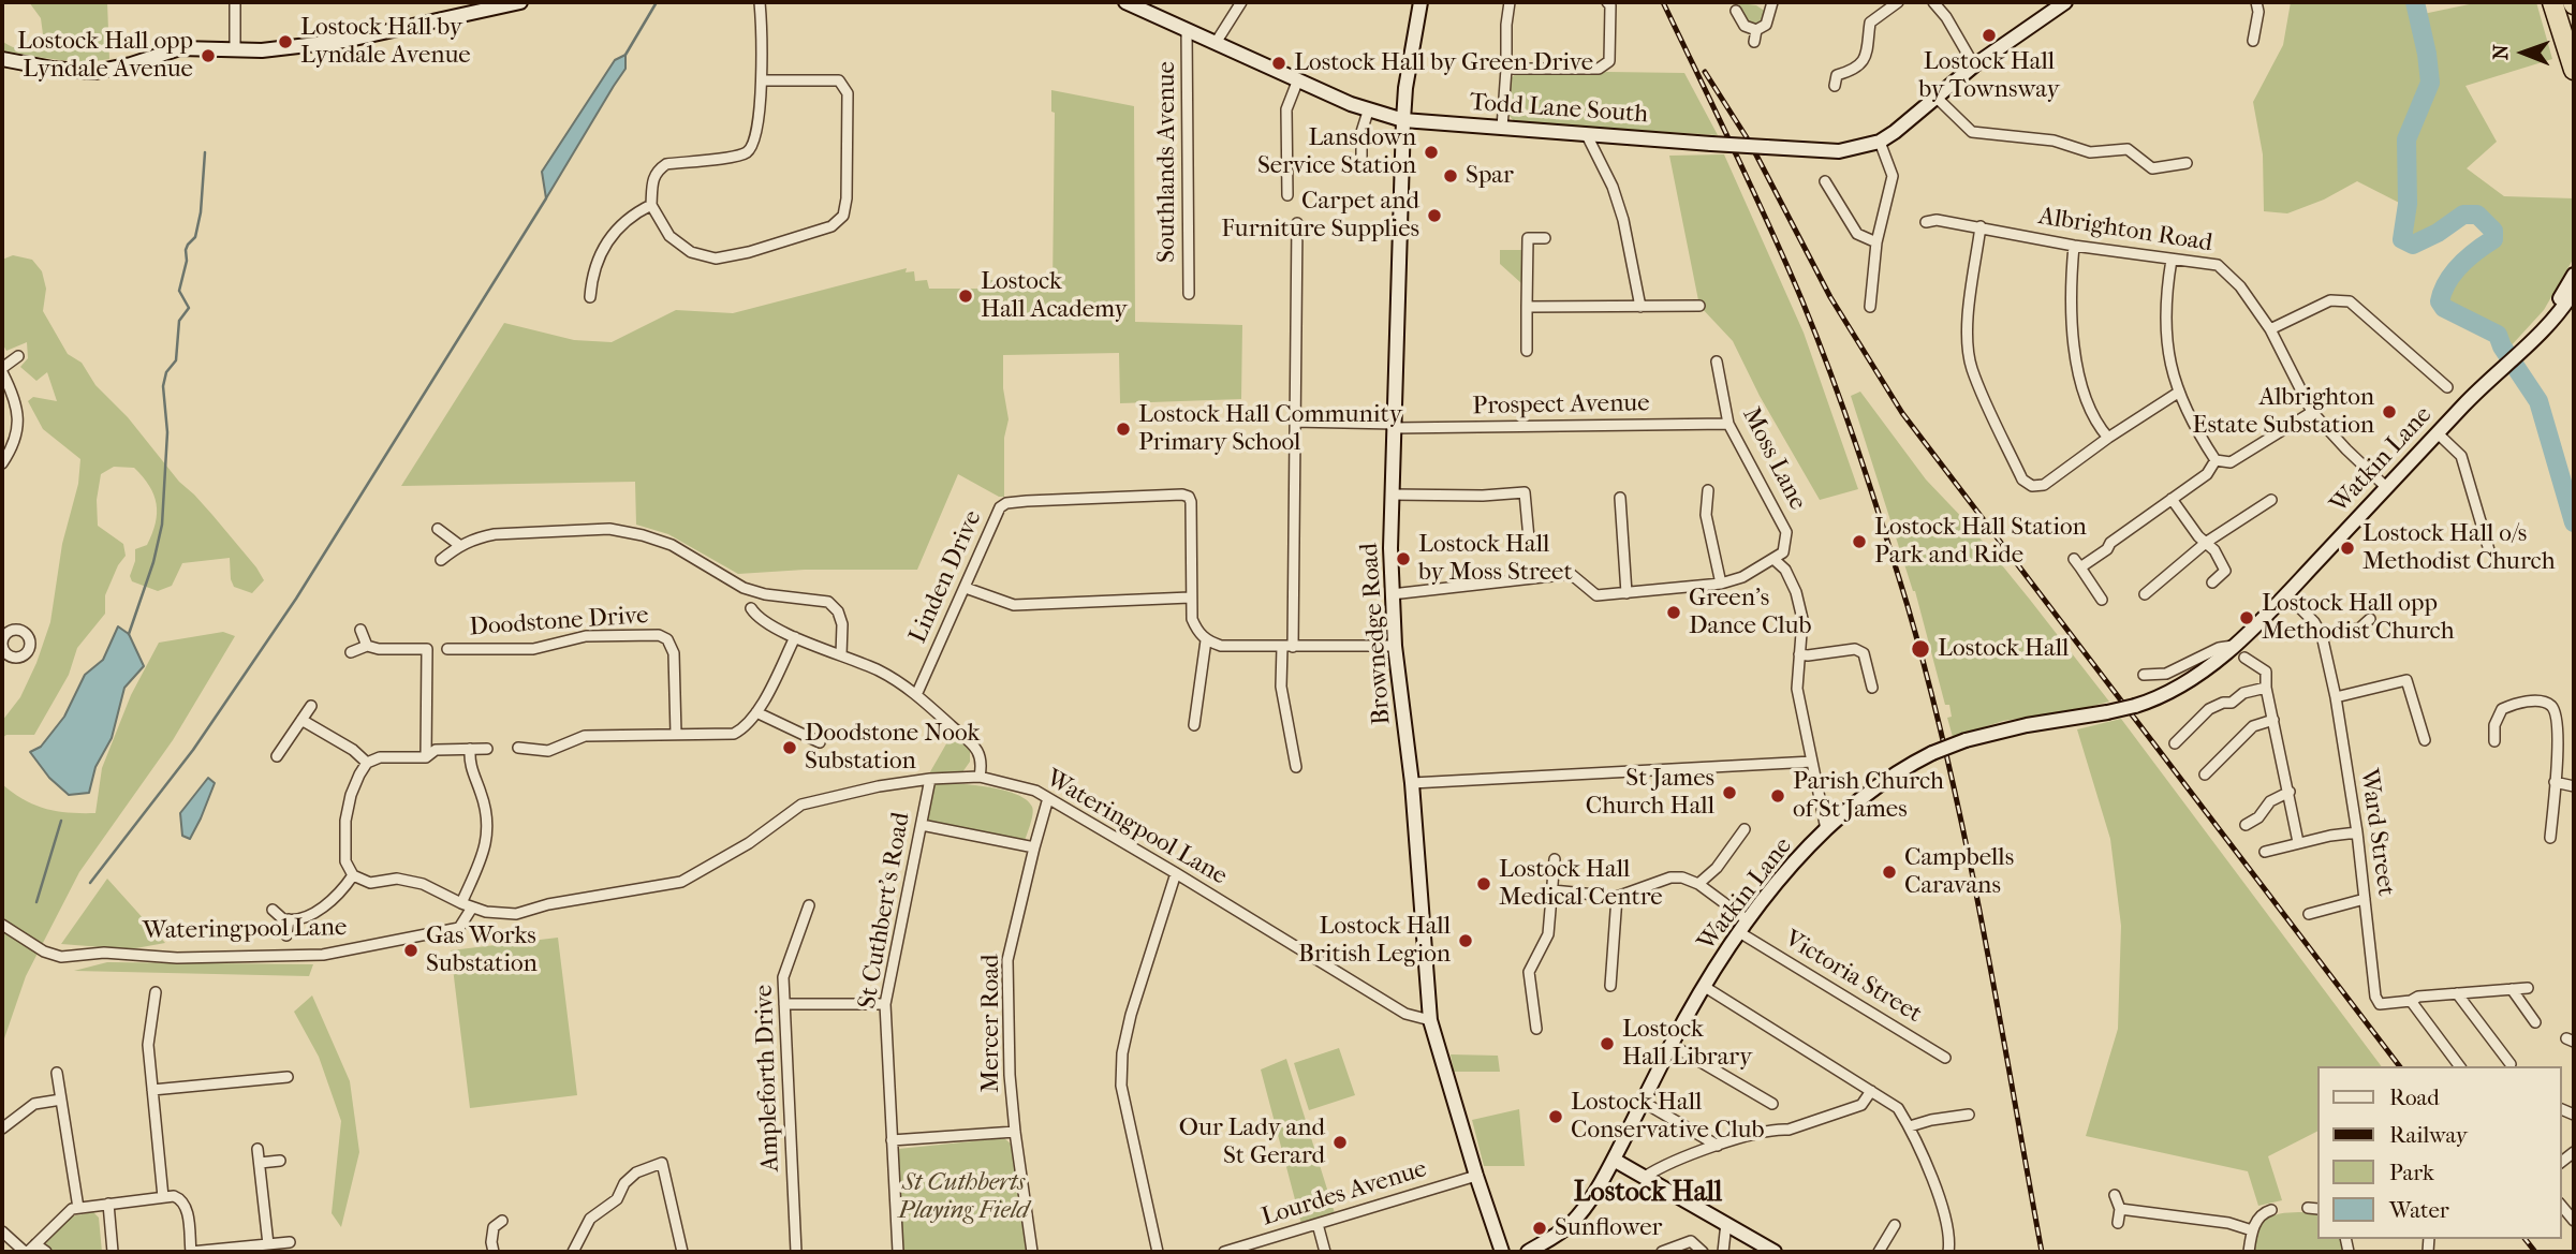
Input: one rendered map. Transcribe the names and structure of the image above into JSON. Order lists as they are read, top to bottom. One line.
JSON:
{"streets":{"main road":["Todd Lane South","Watkin Lane","Brownedge Road"],"street":["Southlands Avenue","Albrighton Road","Prospect Avenue","Moss Lane","Linden Drive","Doodstone Drive","Wateringpool Lane","Ward Street","St Cuthbert's Road","Victoria Street","Mercer Road","Ampleforth Drive","Lourdes Avenue"]},"crossings":[["Todd Lane South","Southlands Avenue"],["Todd Lane South","Brownedge Road"],["Albrighton Road","Watkin Lane"],["Prospect Avenue","Moss Lane"],["Prospect Avenue","Brownedge Road"],["Watkin Lane","Ward Street"],["Watkin Lane","Victoria Street"],["Brownedge Road","Wateringpool Lane"],["Brownedge Road","Lourdes Avenue"],["Wateringpool Lane","St Cuthbert's Road"],["Wateringpool Lane","Mercer Road"]],"districts":["Lostock Hall"],"parks":["St Cuthberts Playing Field"],"places":["Lostock Hall by Townsway","Lostock Hall by Lyndale Avenue","Lostock Hall opp Lyndale Avenue","Lostock Hall by Green Drive","Lansdown Service Station","Spar","Carpet and Furniture Supplies","Lostock Hall Academy","Albrighton Estate Substation","Lostock Hall Community Primary School","Lostock Hall Station Park and Ride","Lostock Hall o/s Methodist Church","Lostock Hall by Moss Street","Green's Dance Club","Lostock Hall opp Methodist Church","Lostock Hall","Doodstone Nook Substation","St James Church Hall","Parish Church of St James","Campbells Caravans","Lostock Hall Medical Centre","Lostock Hall British Legion","Gas Works Substation","Lostock Hall Library","Lostock Hall Conservative Club","Our Lady and St Gerard","Sunflower"],"legend":["Road","Railway","Park","Water"],"north":"left"}
